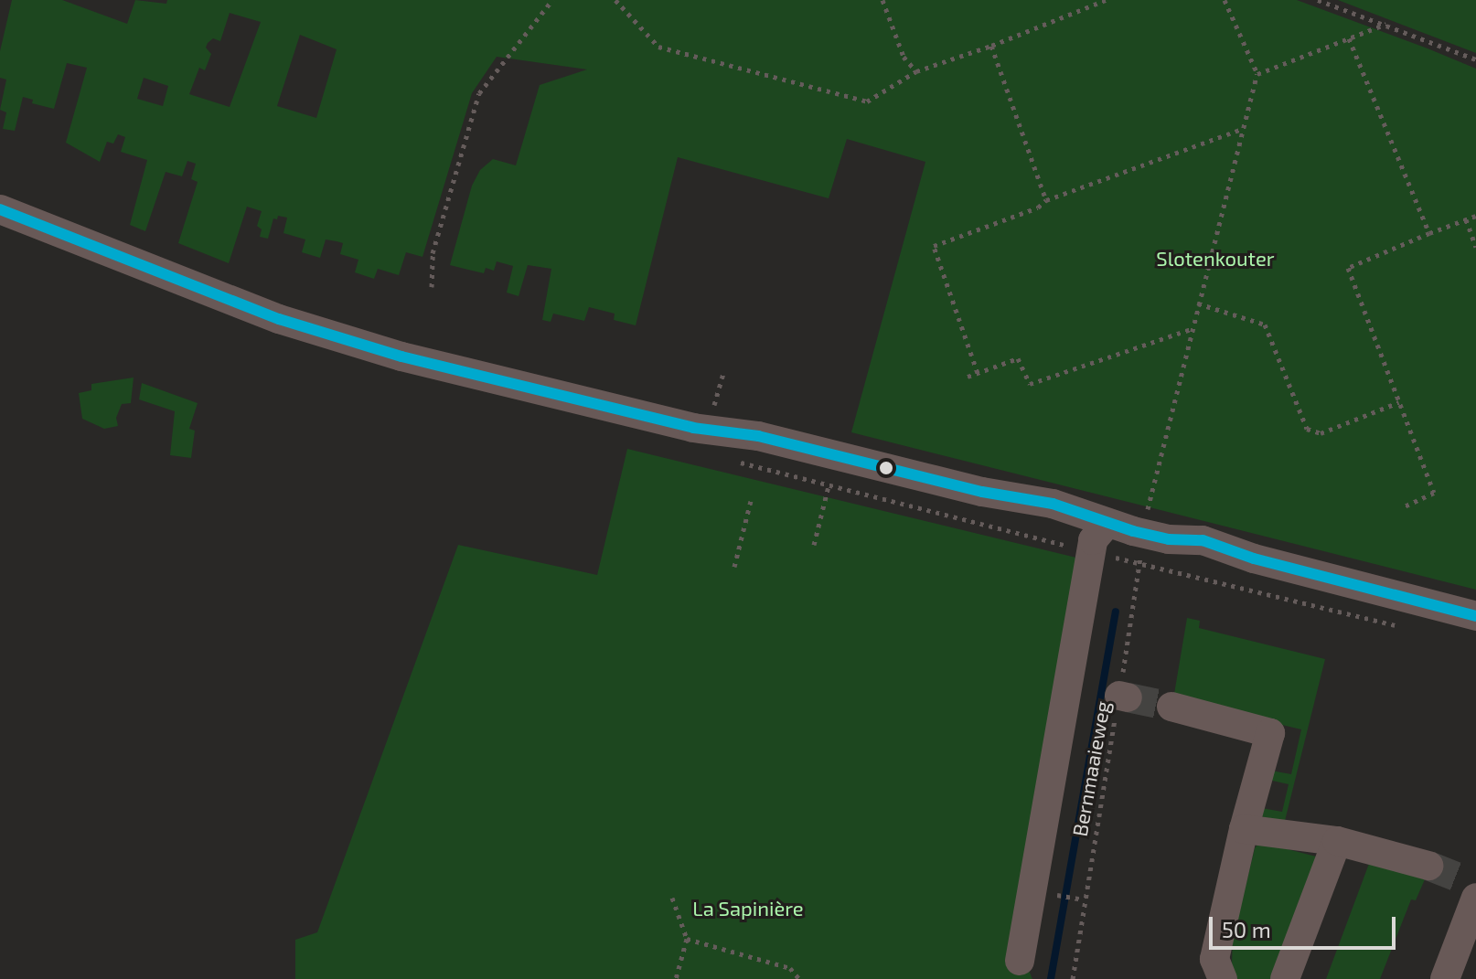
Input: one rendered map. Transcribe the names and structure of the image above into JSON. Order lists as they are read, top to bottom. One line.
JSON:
{"streets":{"path":["Bernmaaieweg"]},"parks":["Slotenkouter","La Sapinière"],"scale_bar":"50 m"}
